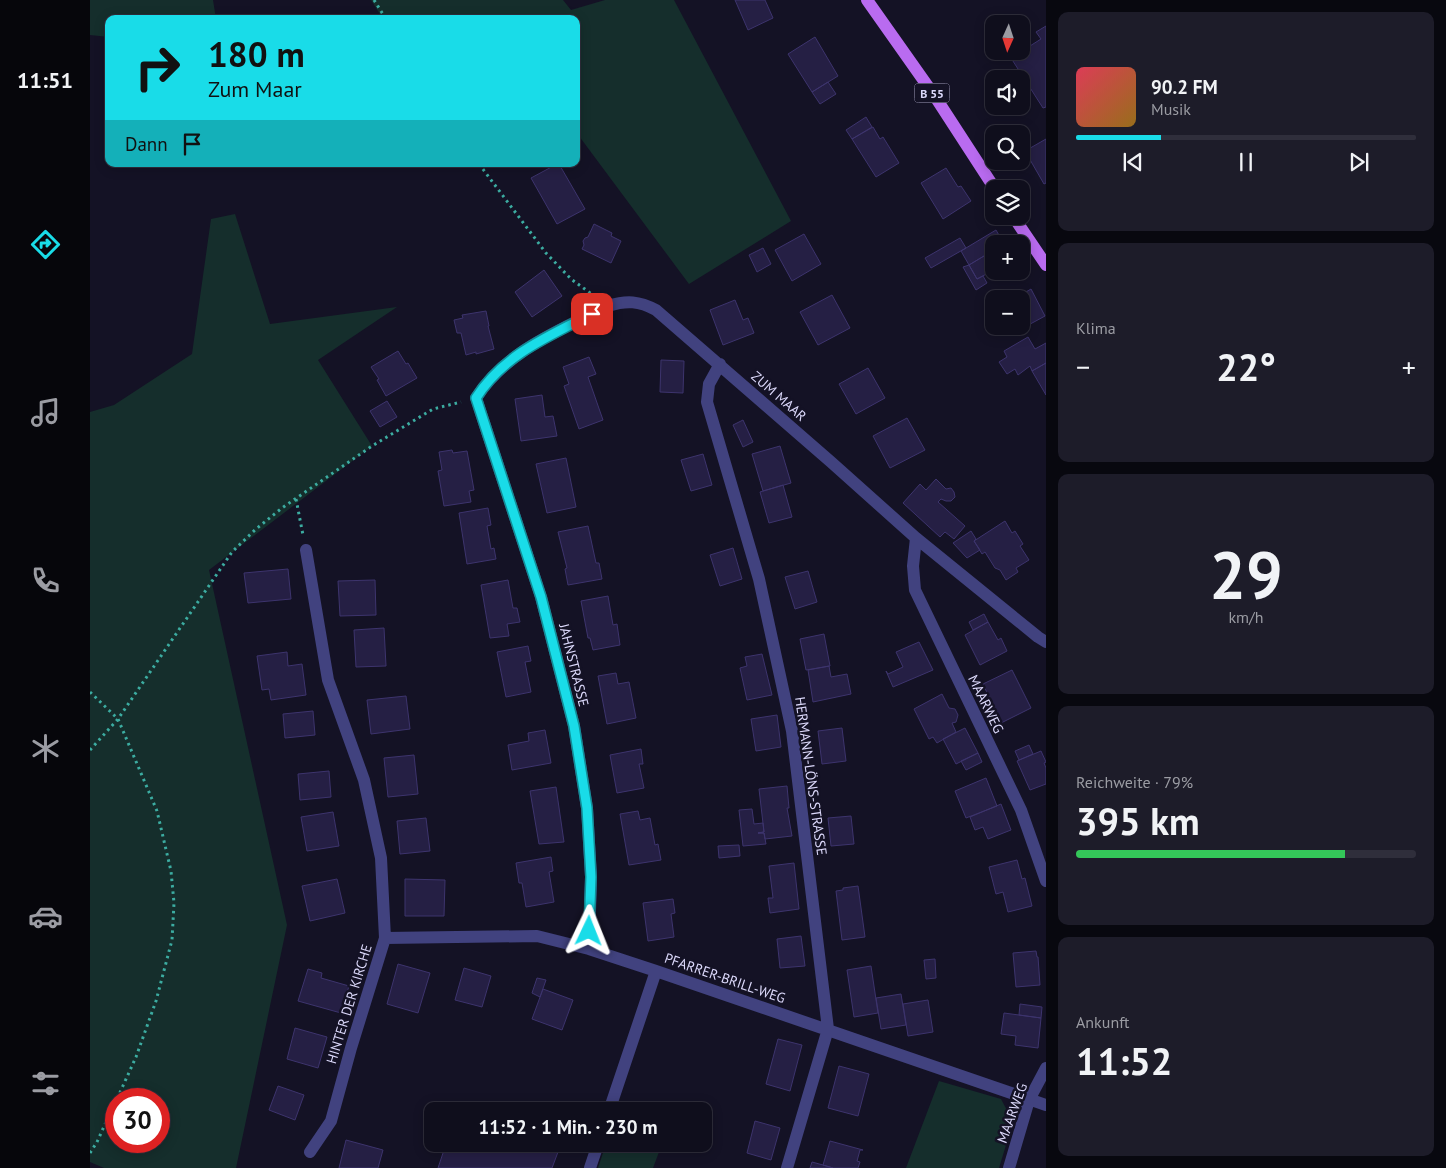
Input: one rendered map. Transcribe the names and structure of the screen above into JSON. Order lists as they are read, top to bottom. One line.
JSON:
{"streets":{"main road":["B 55"],"street":["ZUM MAAR","JAHNSTRASSE","MAARWEG","HERMANN-LÖNS-STRASSE","PFARRER-BRILL-WEG","HINTER DER KIRCHE"]},"crossings":[["ZUM MAAR","JAHNSTRASSE"],["ZUM MAAR","MAARWEG"],["ZUM MAAR","HERMANN-LÖNS-STRASSE"],["JAHNSTRASSE","PFARRER-BRILL-WEG"],["MAARWEG","PFARRER-BRILL-WEG"],["HERMANN-LÖNS-STRASSE","PFARRER-BRILL-WEG"],["PFARRER-BRILL-WEG","HINTER DER KIRCHE"]],"north":"bottom","page":{"tabs":"11:51","map_buttons":["+","−"],"turn":["180 m","Zum Maar"],"song":["90.2 FM","Musik"],"then":"Dann","tile":["Klima",["29","km/h"],["Reichweite · 79%","395 km"],["Ankunft","11:52"]],"heat":["−","22°","+"],"limit":"30","trip":"11:52 · 1 Min. · 230 m"}}
